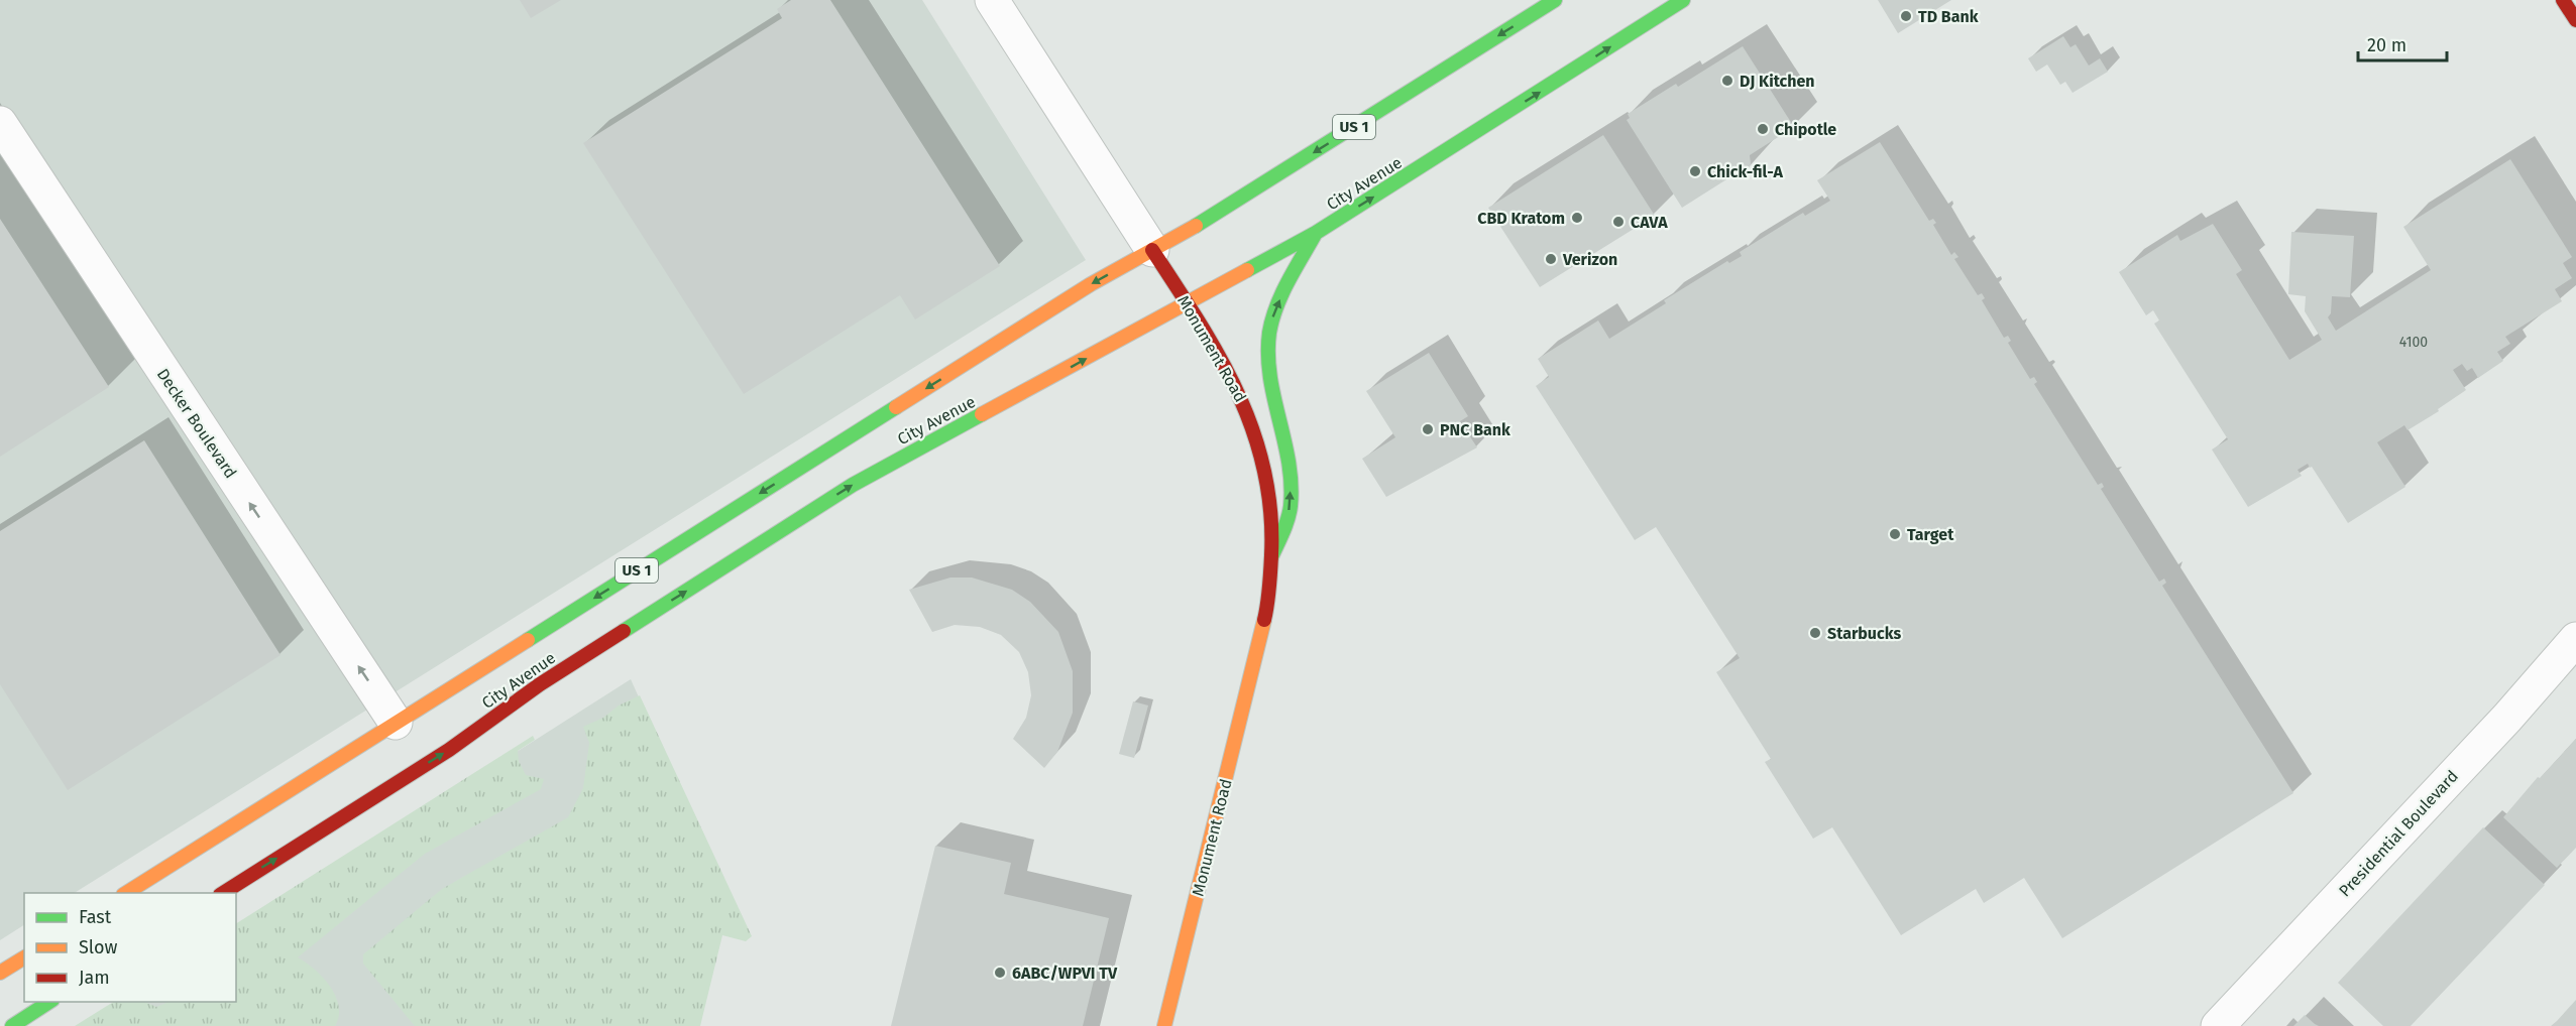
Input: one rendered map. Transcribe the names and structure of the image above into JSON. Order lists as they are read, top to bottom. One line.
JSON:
{"streets":{"main road":["US 1","City Avenue","Monument Road"],"street":["Decker Boulevard","Presidential Boulevard"]},"crossings":[["City Avenue","Monument Road"],["City Avenue","Decker Boulevard"]],"one_way":["Decker Boulevard"],"places":["TD Bank","DJ Kitchen","Chipotle","Chick-fil-A","CBD Kratom","CAVA","Verizon","PNC Bank","Target","Starbucks","6ABC/WPVI TV"],"house_numbers":["4100"],"legend":["Fast","Slow","Jam"],"scale_bar":"20 m"}
